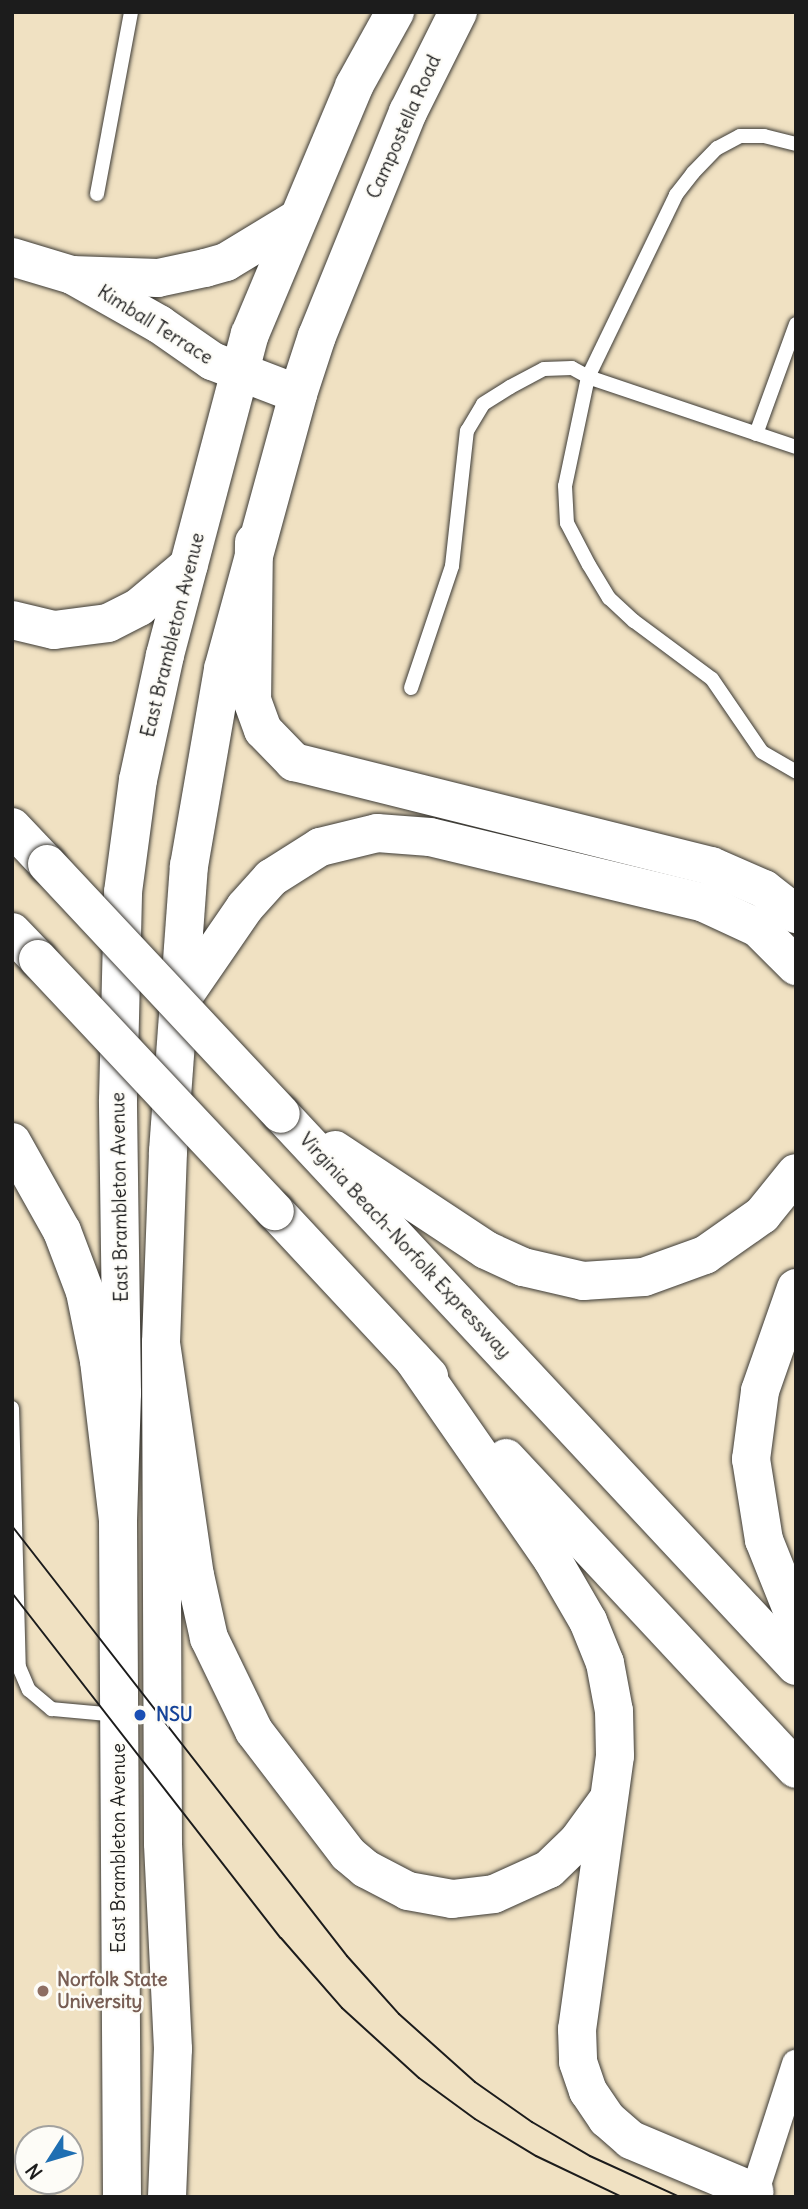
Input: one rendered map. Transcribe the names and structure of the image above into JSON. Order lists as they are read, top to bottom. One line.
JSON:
{"streets":{"main road":["Campostella Road","Kimball Terrace","East Brambleton Avenue","Virginia Beach-Norfolk Expressway"]},"crossings":[["Campostella Road","East Brambleton Avenue"],["Kimball Terrace","East Brambleton Avenue"]],"places":["NSU","Norfolk State University"],"north":"bottom left"}
